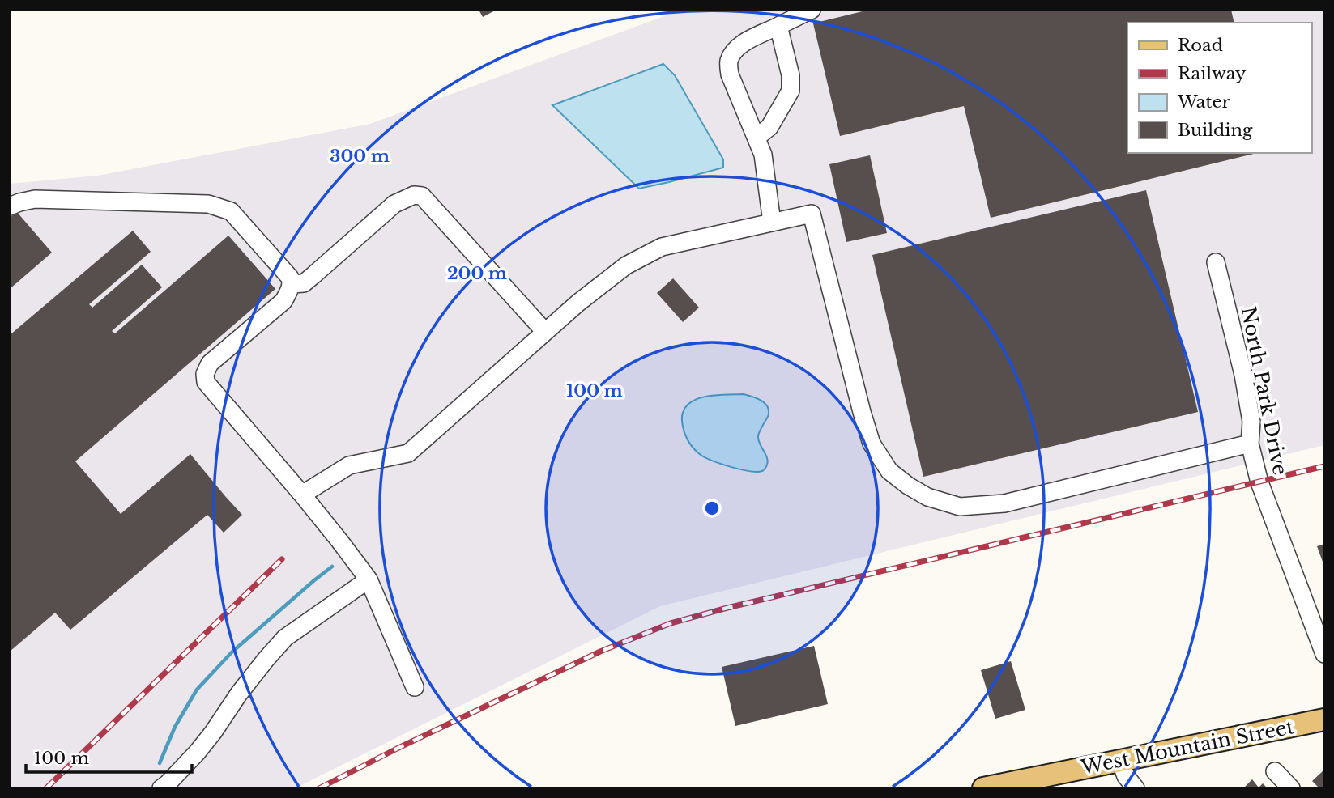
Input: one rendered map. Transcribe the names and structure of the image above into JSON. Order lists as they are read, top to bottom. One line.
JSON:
{"streets":{"main road":["West Mountain Street"],"street":["North Park Drive"]},"legend":["Road","Railway","Water","Building"],"scale_bar":"100 m","rings":["300 m","200 m","100 m"]}
